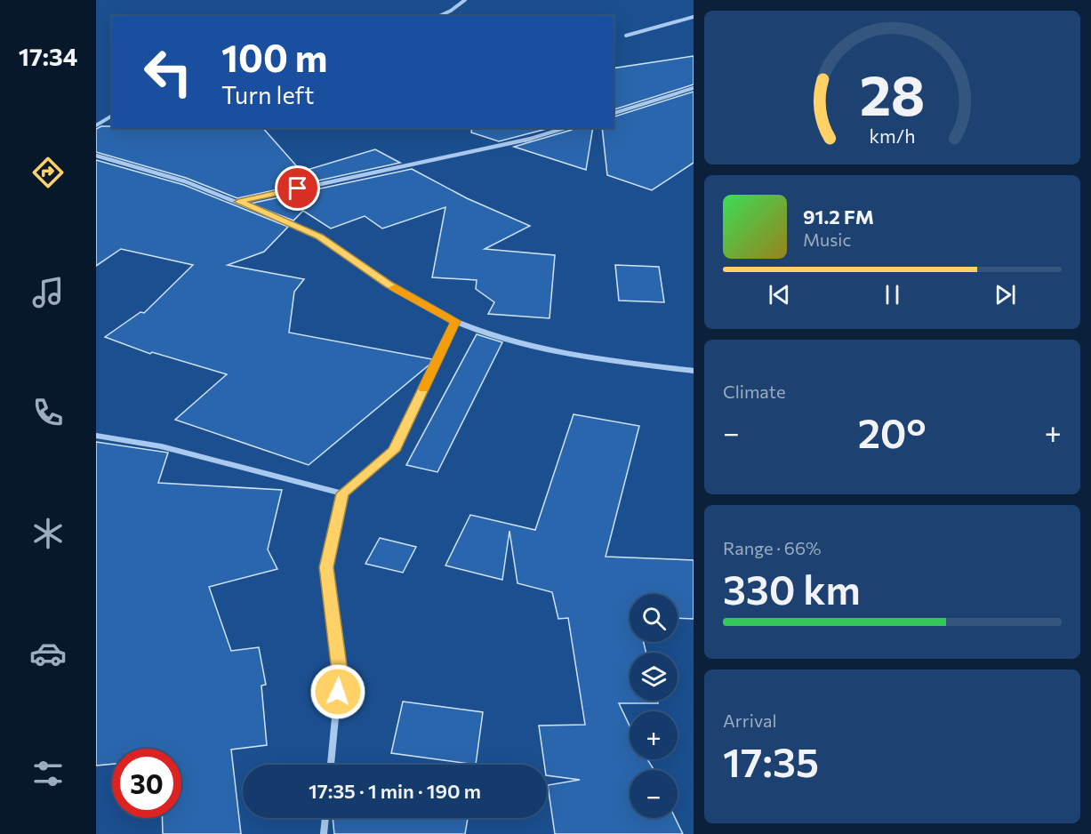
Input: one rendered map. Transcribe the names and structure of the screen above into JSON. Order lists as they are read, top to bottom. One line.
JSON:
{"page":{"tabs":"17:34","turn":["100 m","Turn left"],"song":["91.2 FM","Music"],"tile":["Climate",["Range · 66%","330 km"],["Arrival","17:35"]],"heat":["−","20°","+"],"map_buttons":["+","−"],"limit":"30","trip":"17:35 · 1 min · 190 m","gauge":["28","km/h"]}}
